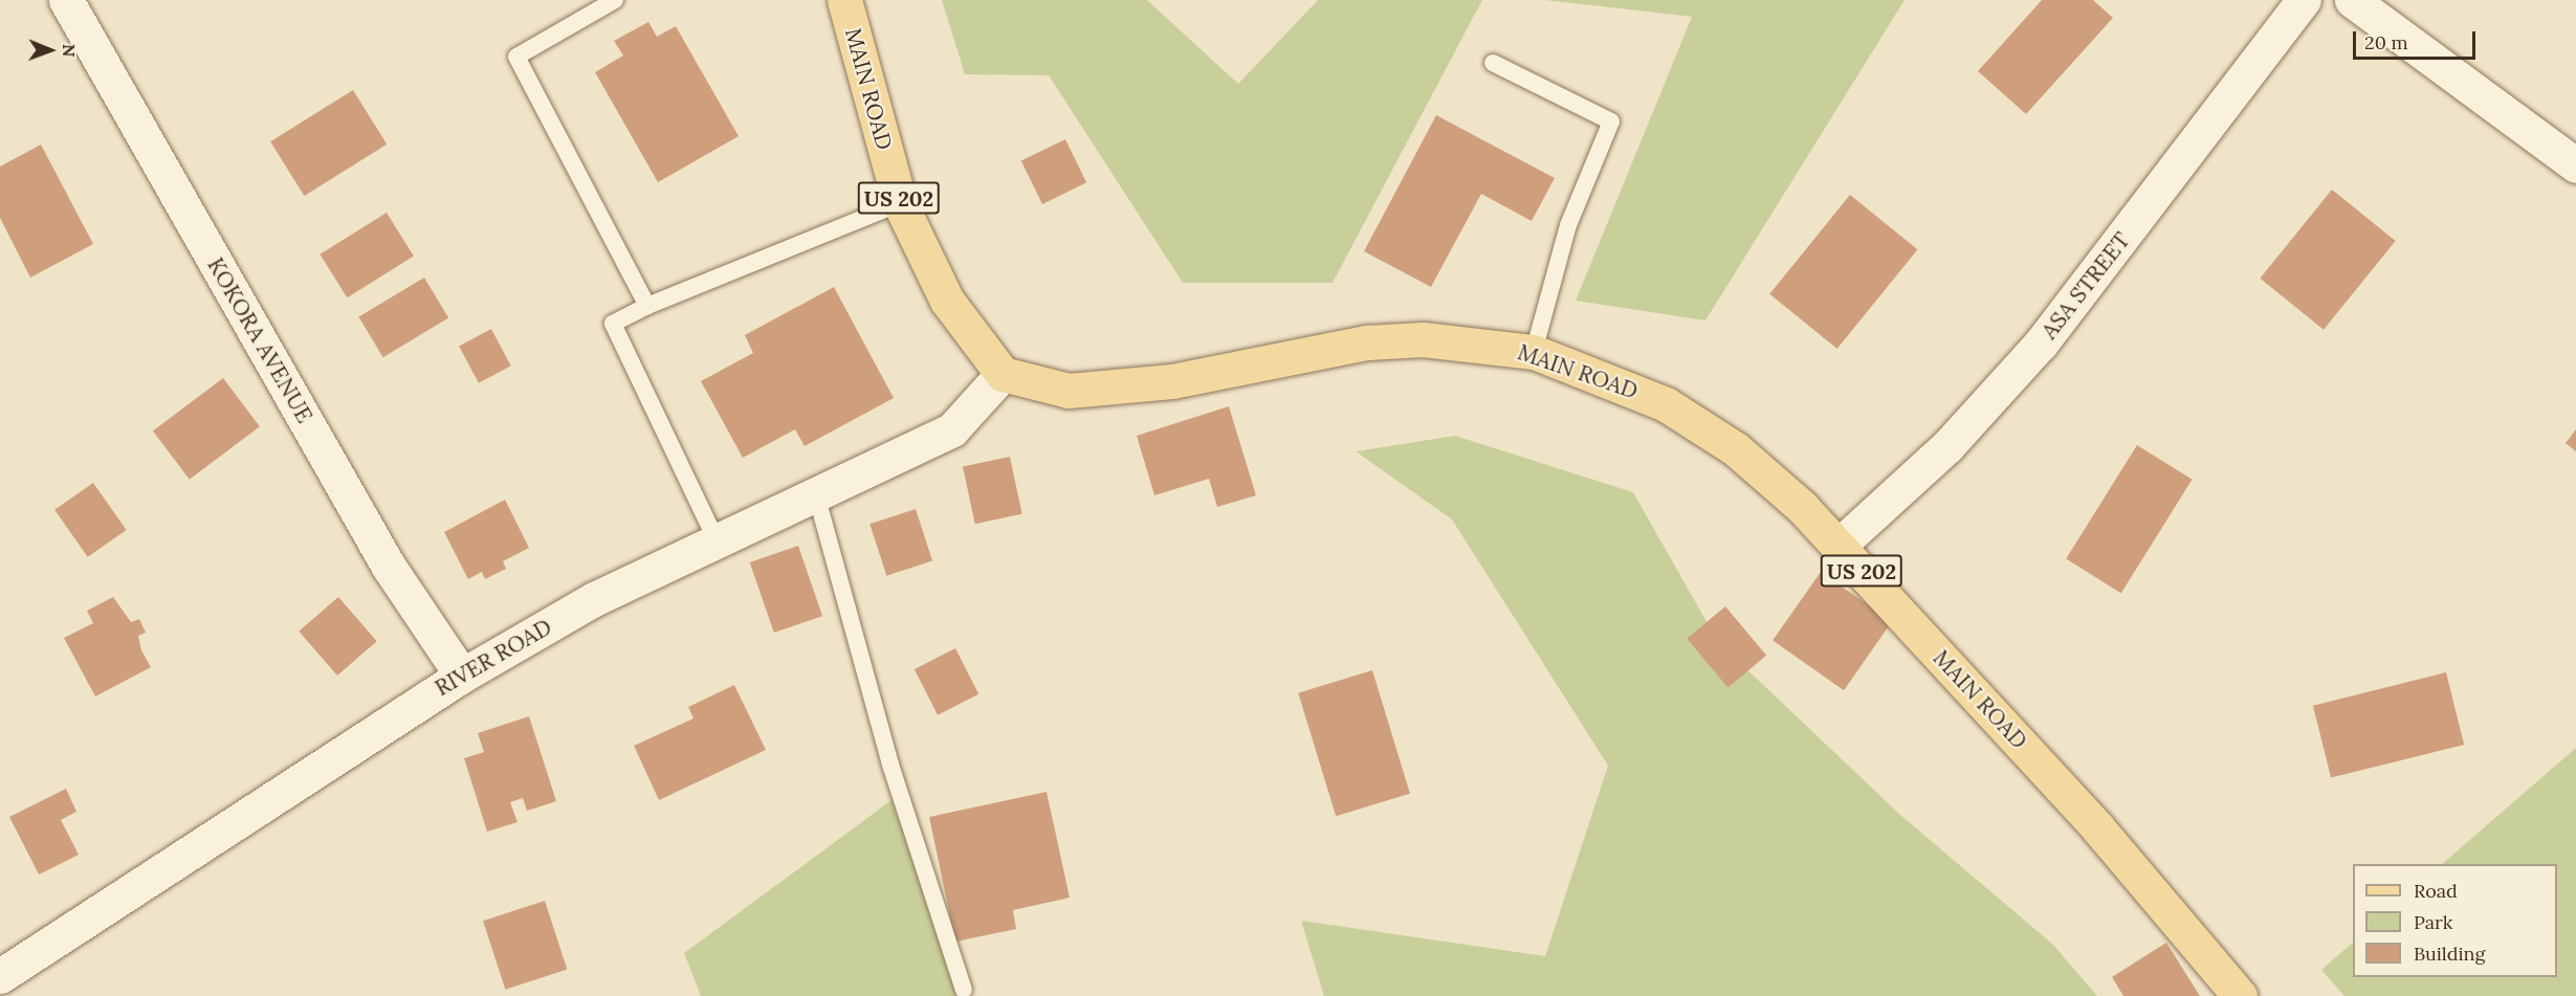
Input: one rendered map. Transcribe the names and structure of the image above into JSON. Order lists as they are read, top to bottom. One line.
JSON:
{"streets":{"main road":["MAIN ROAD","US 202"],"street":["ASA STREET","KOKORA AVENUE","RIVER ROAD"]},"crossings":[["MAIN ROAD","ASA STREET"],["MAIN ROAD","RIVER ROAD"],["KOKORA AVENUE","RIVER ROAD"]],"legend":["Road","Park","Building"],"scale_bar":"20 m","north":"right"}
